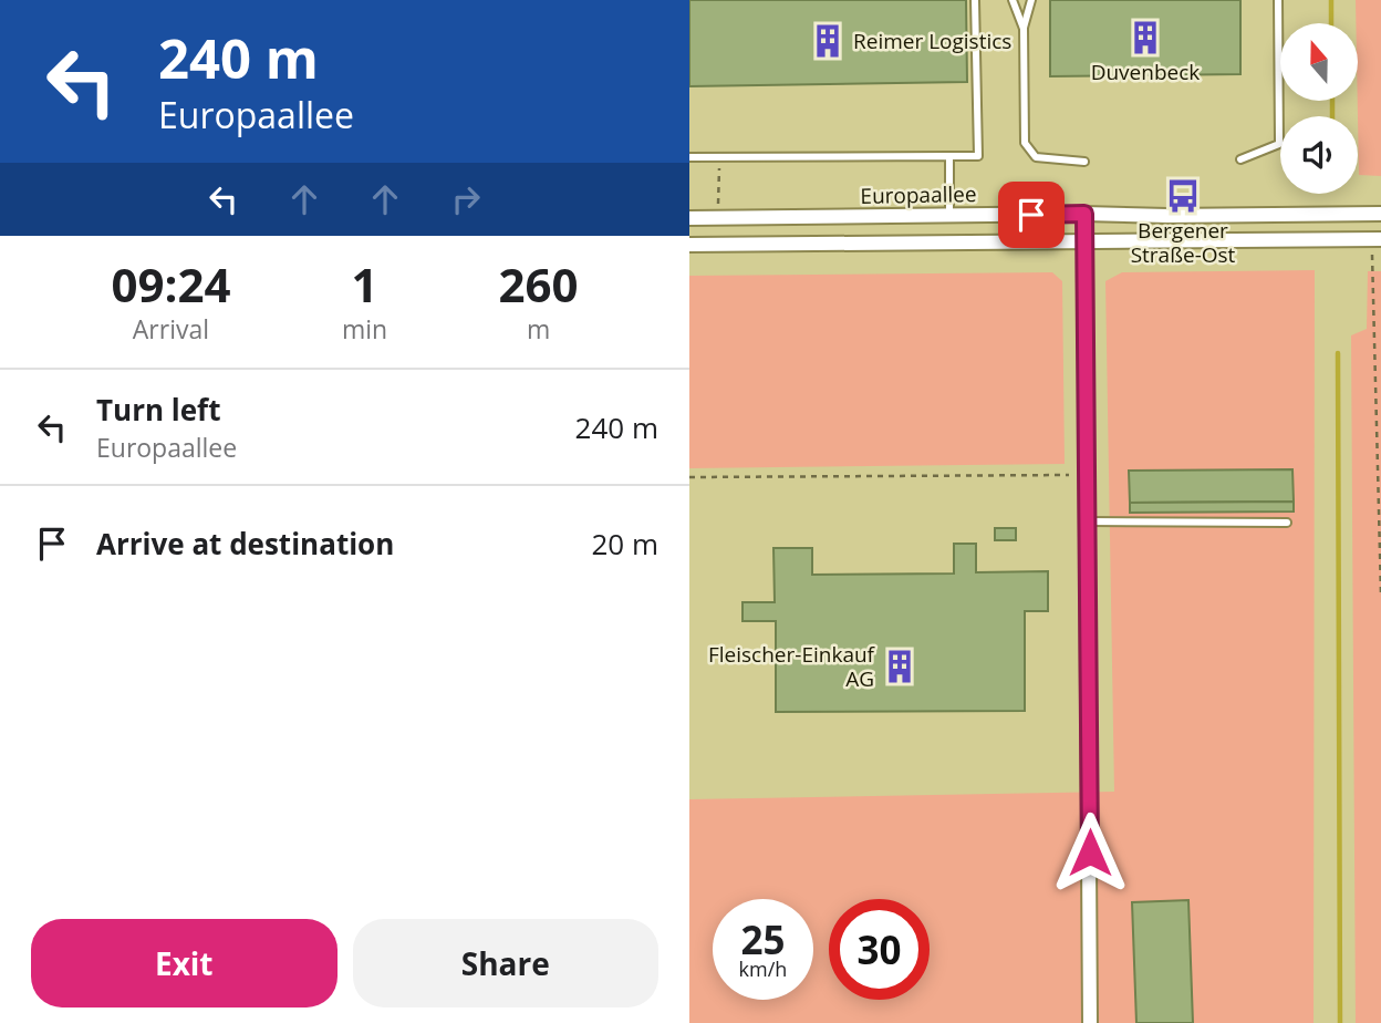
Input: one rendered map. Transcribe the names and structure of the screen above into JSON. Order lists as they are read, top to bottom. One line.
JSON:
{"streets":{"street":["Europaallee"]},"places":{"building":["Duvenbeck","Reimer Logistics","Fleischer-Einkauf AG"],"bus stop":["Bergener Straße-Ost"]},"north":"top","page":{"turn":["240 m","Europaallee"],"eta":["09:24","Arrival","1","min","260","m"],"list":[{"name":"Turn left","note":"Europaallee","value":"240 m"},{"name":"Arrive at destination","value":"20 m"}],"speed":"25 km/h","limit":"30","buttons":["Exit","Share"]}}
